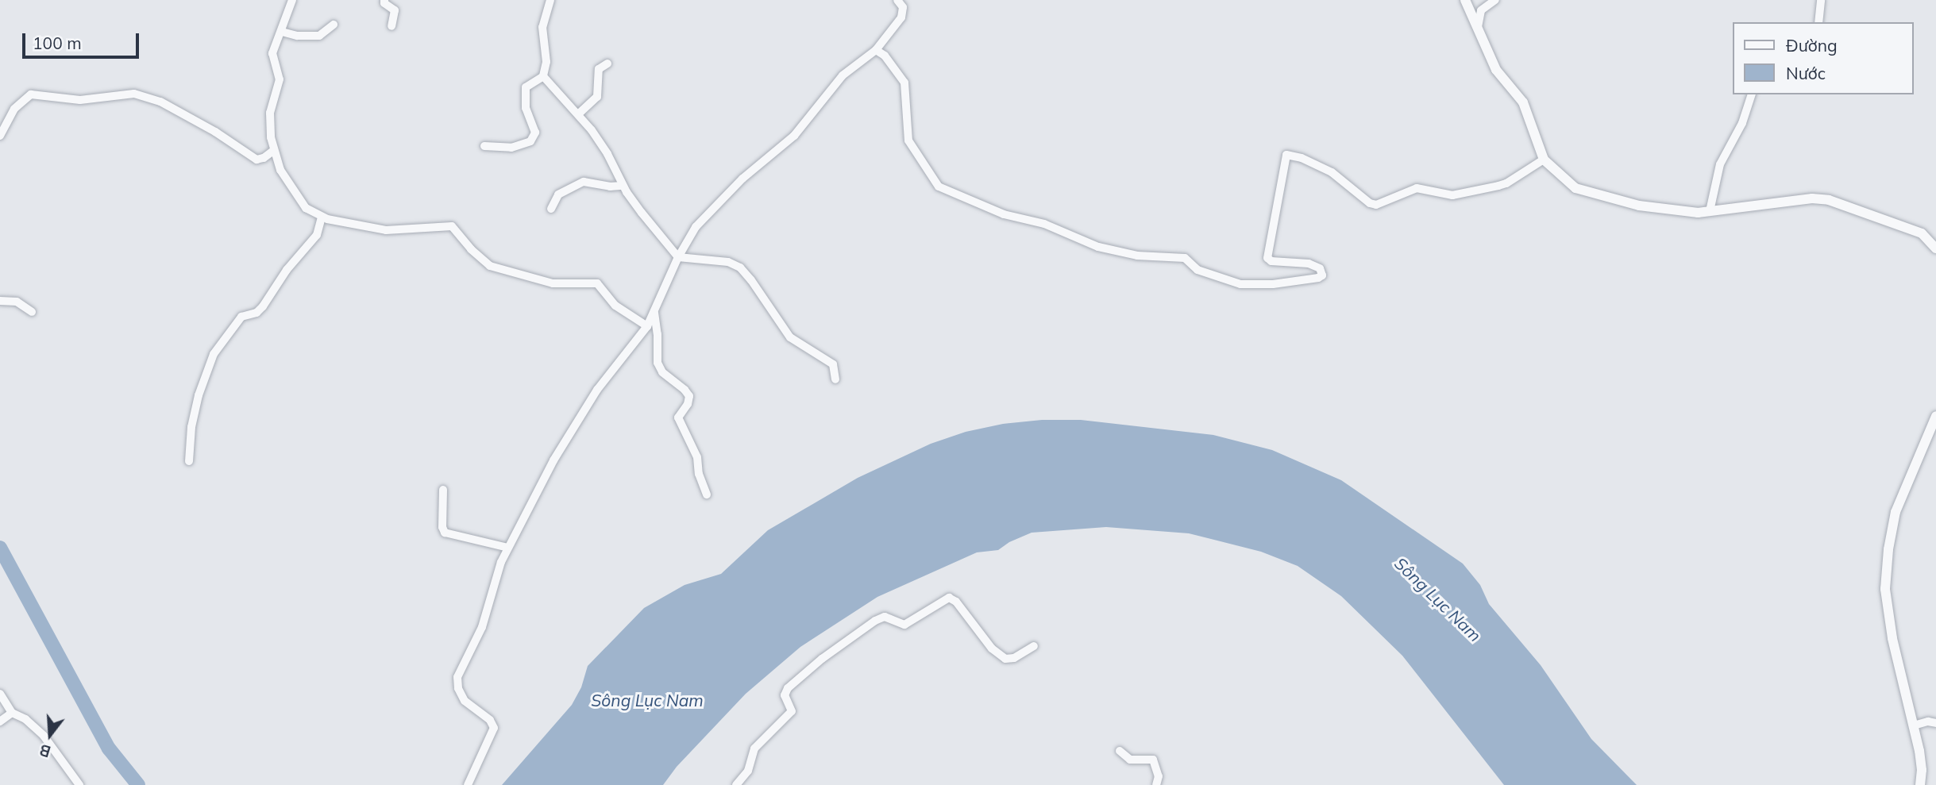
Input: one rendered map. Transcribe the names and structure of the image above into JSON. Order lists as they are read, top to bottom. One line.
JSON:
{"water":["Sông Lục Nam"],"legend":["Đường","Nước"],"scale_bar":"100 m","north":"bottom"}
